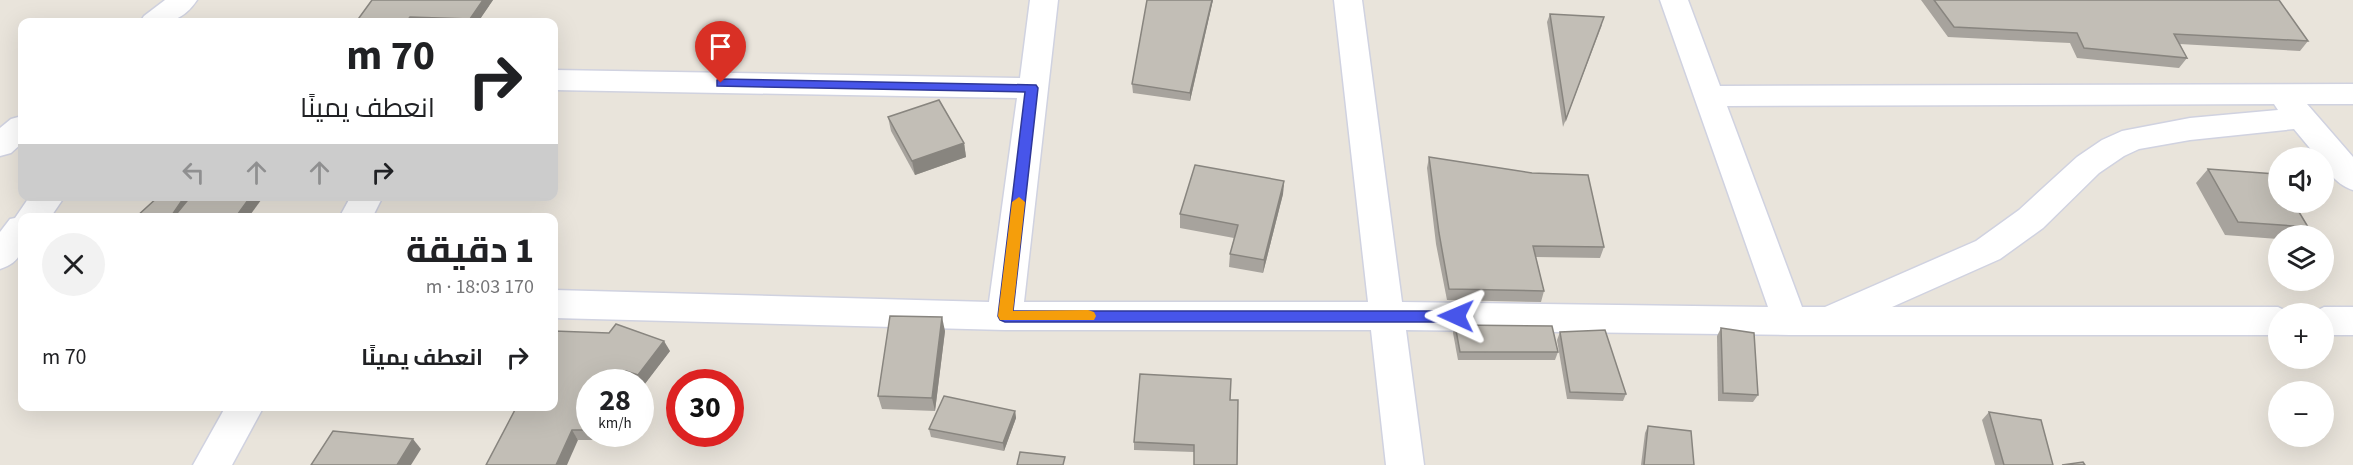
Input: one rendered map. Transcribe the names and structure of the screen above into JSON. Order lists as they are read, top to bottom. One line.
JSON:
{"page":{"turn":["70 m","انعطف يمينًا"],"map_buttons":["+","−"],"heading":["1 دقيقة","170 m · 18:03"],"list":[{"name":"انعطف يمينًا","value":"70 m"}],"speed":"28 km/h","limit":"30"}}
